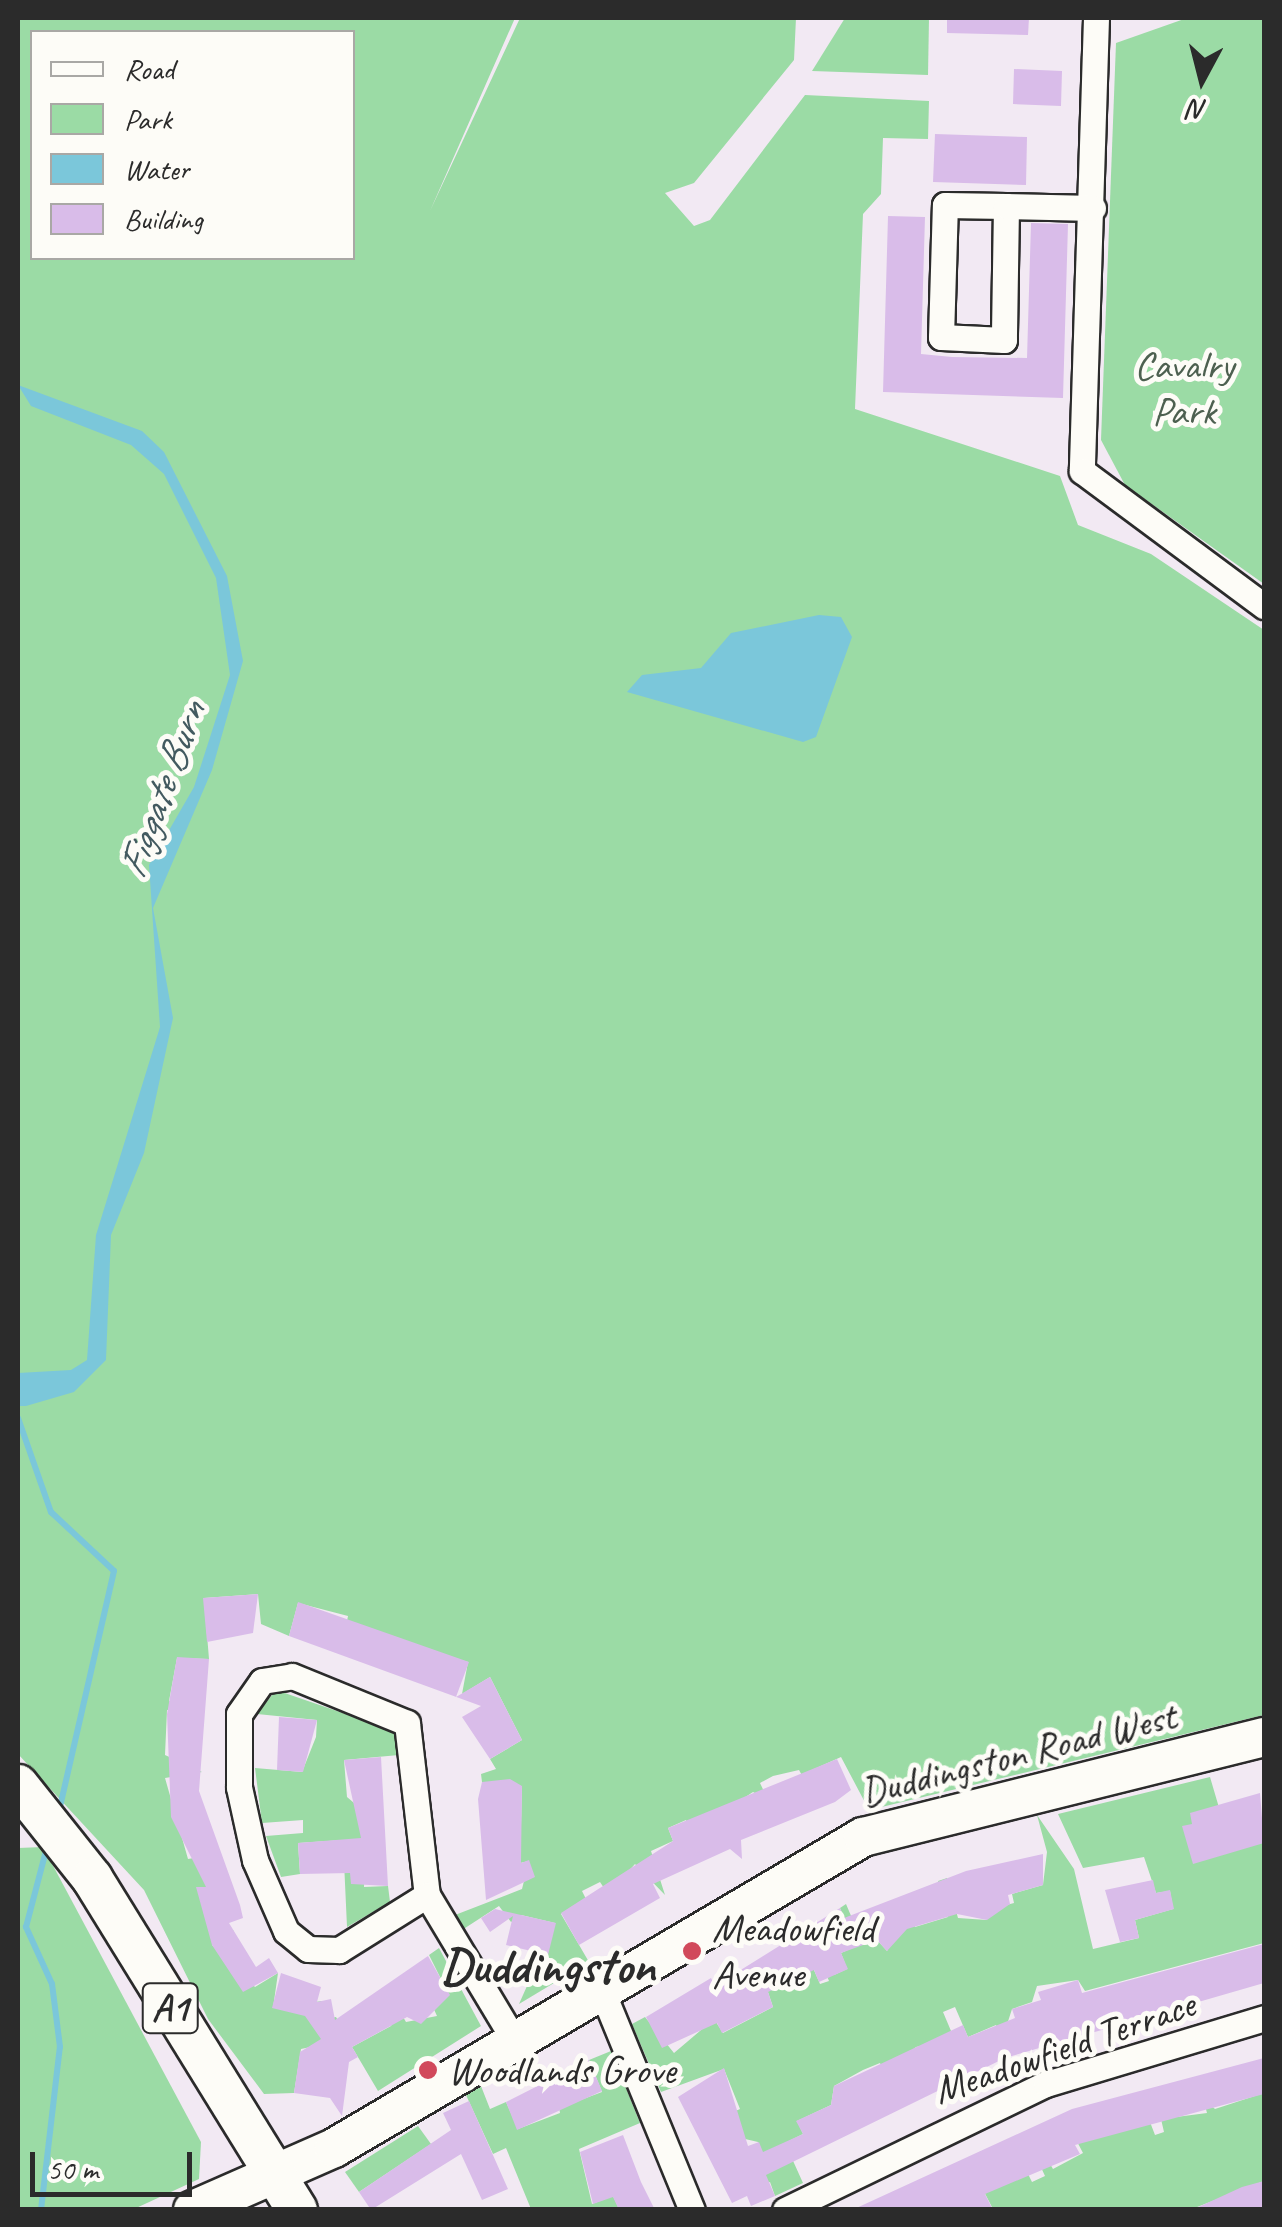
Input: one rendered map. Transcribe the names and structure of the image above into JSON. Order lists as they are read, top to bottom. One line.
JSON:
{"streets":{"main road":["A1"],"street":["Duddingston Road West","Meadowfield Terrace"]},"crossings":[["Duddingston Road West","A1"]],"districts":["Duddingston"],"water":["Figgate Burn"],"parks":["Cavalry Park"],"places":["Meadowfield Avenue","Woodlands Grove"],"legend":["Road","Park","Water","Building"],"scale_bar":"50 m","north":"bottom"}
